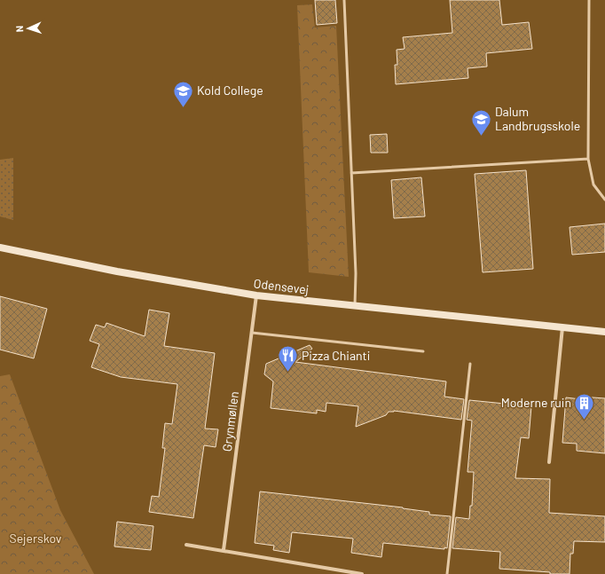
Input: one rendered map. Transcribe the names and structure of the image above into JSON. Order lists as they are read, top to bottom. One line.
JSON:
{"streets":{"main road":["Odensevej"],"street":["Grynmøllen"]},"crossings":[["Odensevej","Grynmøllen"]],"parks":["Sejerskov"],"places":{"school or university":["Kold College","Dalum Landbrugsskole"],"restaurant":["Pizza Chianti"],"building":["Moderne ruin"]},"north":"left"}
